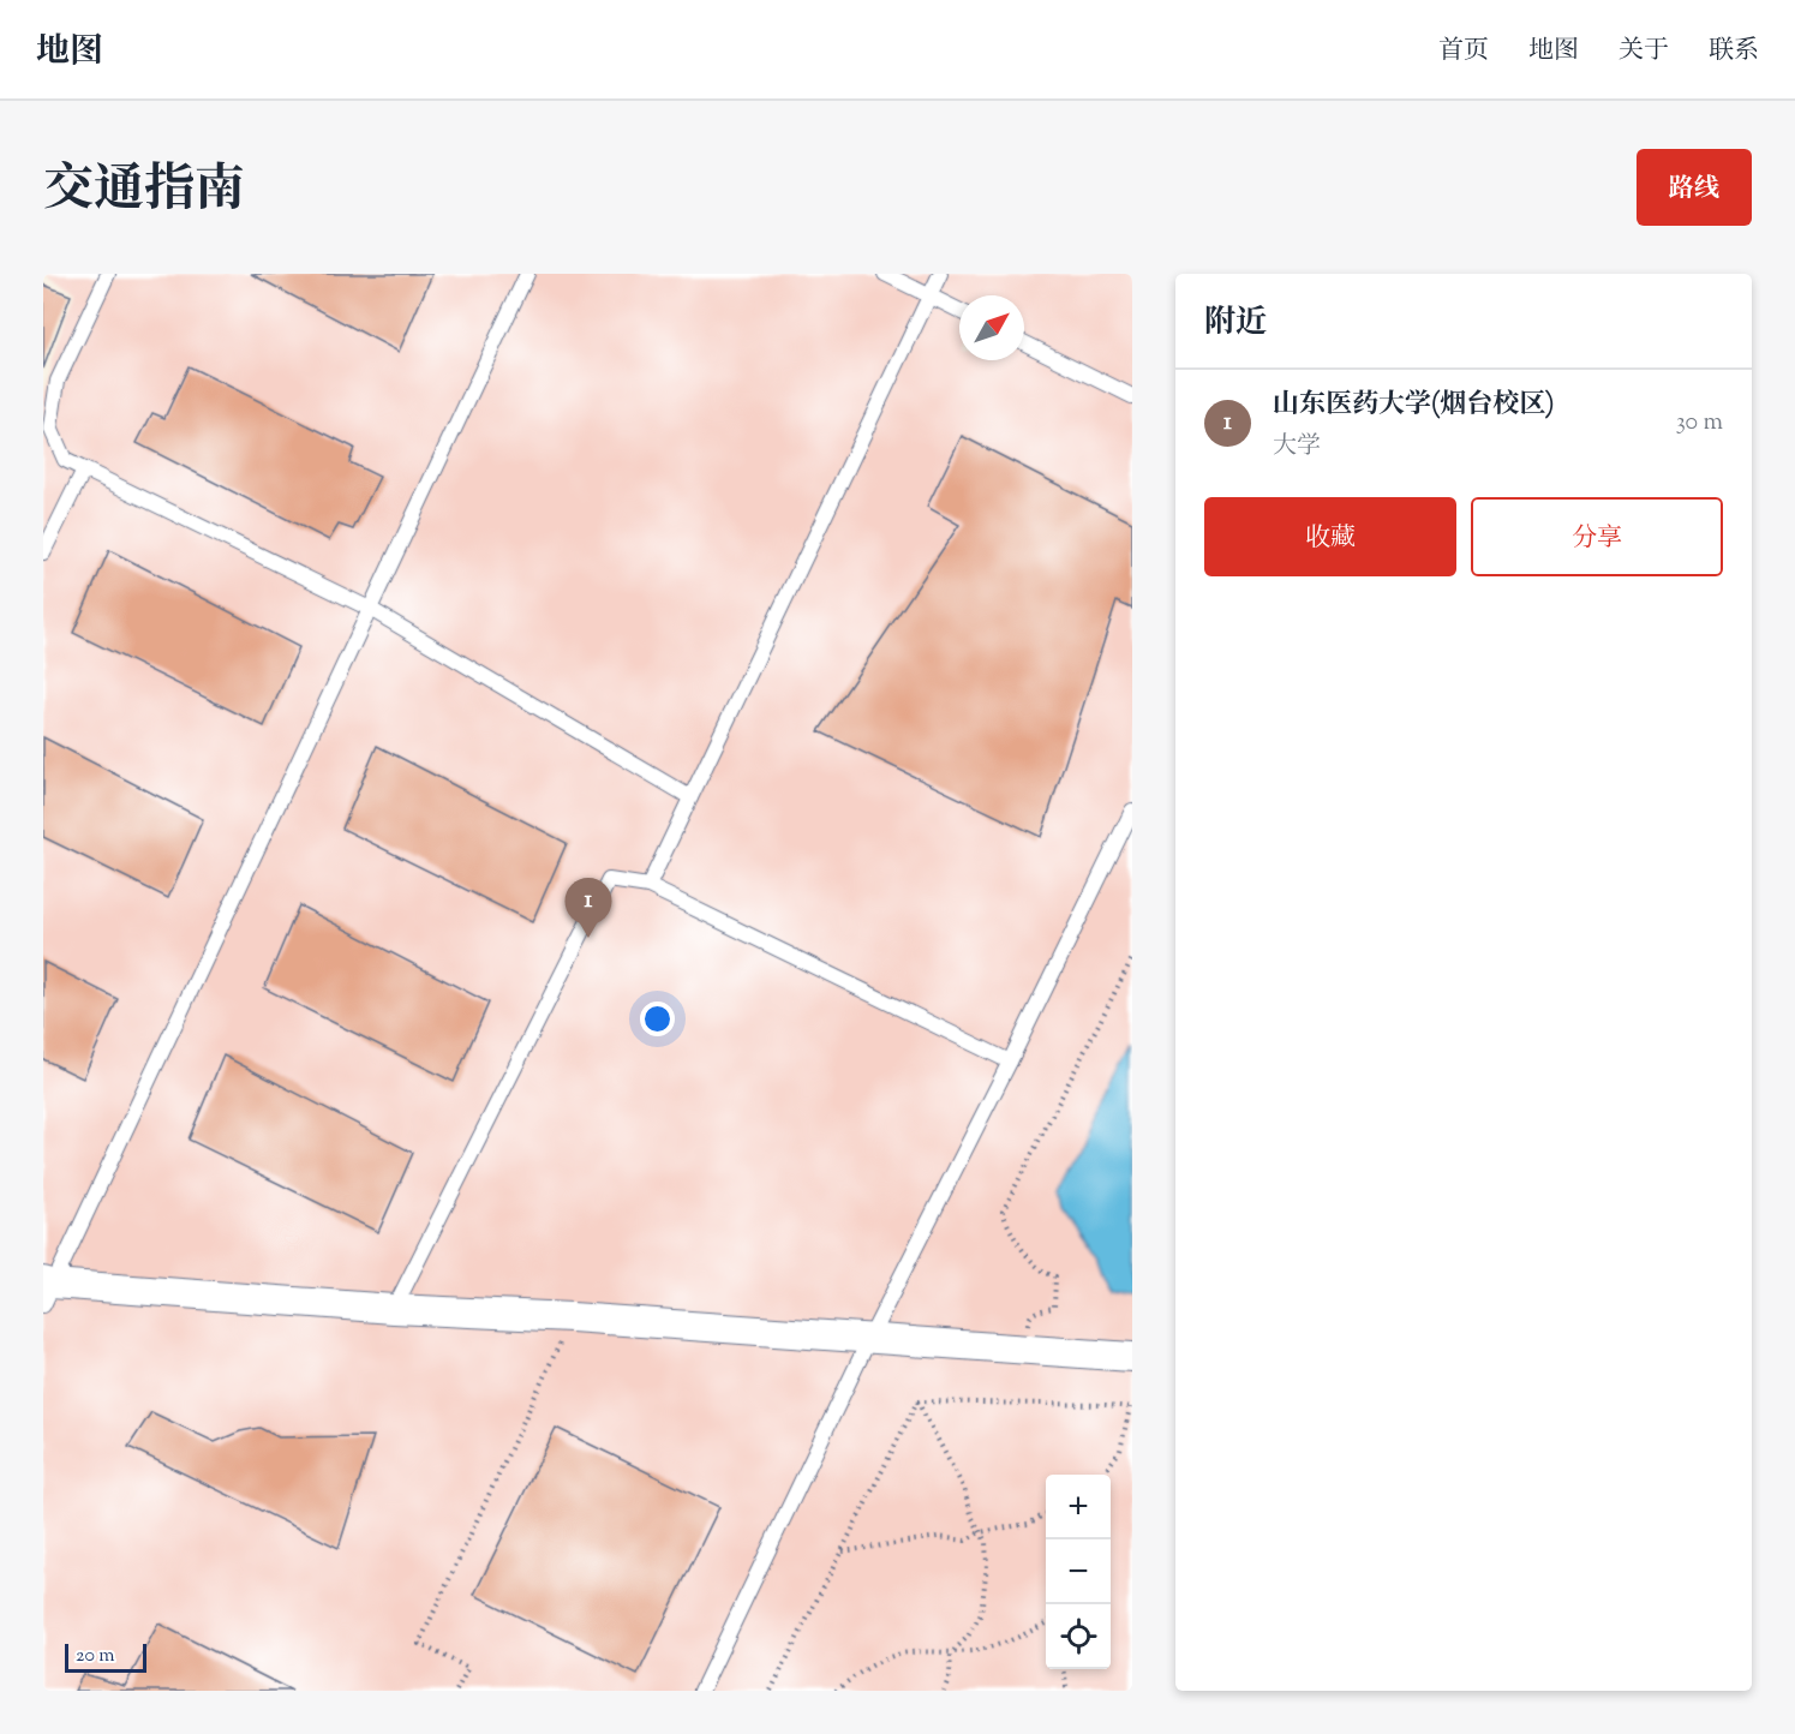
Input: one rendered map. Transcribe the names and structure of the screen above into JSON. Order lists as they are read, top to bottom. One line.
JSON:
{"scale_bar":"20 m","north":"top right","page":{"header":"地图","nav":["首页","地图","关于","联系"],"title":"交通指南","buttons":["路线",["收藏","分享"]],"heading":"附近","list":[{"mark":"1","name":"山东医药大学(烟台校区)","note":"大学","value":"30 m"}],"pins":"1","map_buttons":["+","−"],"scale":"20 m"}}
